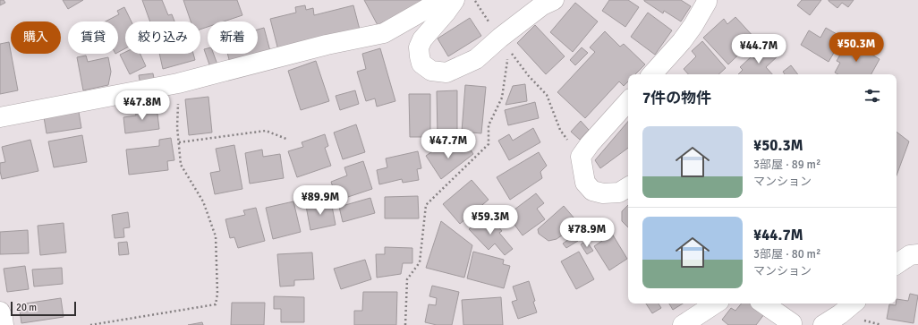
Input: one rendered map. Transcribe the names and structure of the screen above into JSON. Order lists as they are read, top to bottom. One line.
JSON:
{"scale_bar":"20 m","page":{"chip":["購入","賃貸","絞り込み","新着"],"price":["¥50.3M","¥44.7M","¥47.8M","¥47.7M","¥89.9M","¥59.3M","¥78.9M"],"heading":"7件の物件","list":[{"name":"¥50.3M","note":"3部屋 · 89 m² · マンション"},{"name":"¥44.7M","note":"3部屋 · 80 m² · マンション"}],"scale":"20 m"}}
